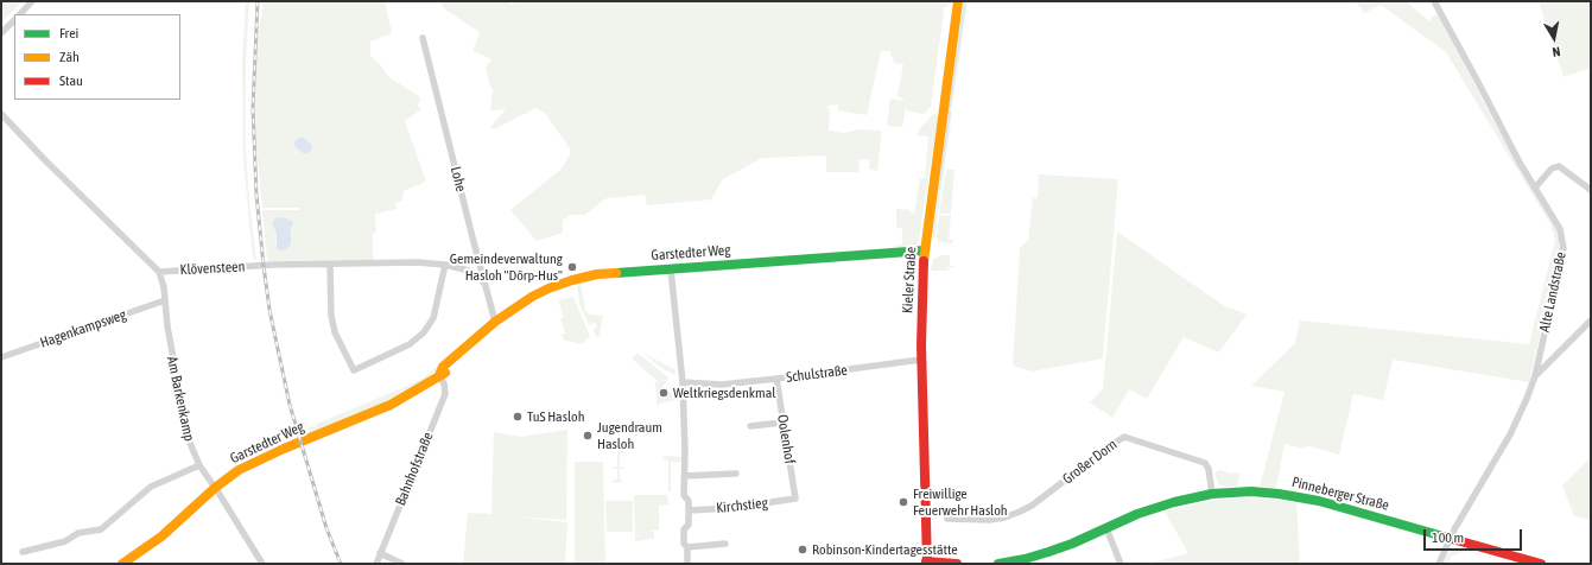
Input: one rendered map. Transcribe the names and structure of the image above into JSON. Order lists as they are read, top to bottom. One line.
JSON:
{"streets":{"main road":["Garstedter Weg","Kieler Straße","Pinneberger Straße"],"street":["Lohe","Klövensteen","Alte Landstraße","Hagenkampsweg","Schulstraße","Am Barkenkamp","Oolenhof","Großer Dorn","Bahnhofstraße","Kirchstieg"]},"crossings":[["Lohe","Garstedter Weg"],["Lohe","Klövensteen"],["Garstedter Weg","Kieler Straße"],["Garstedter Weg","Am Barkenkamp"],["Garstedter Weg","Bahnhofstraße"],["Klövensteen","Am Barkenkamp"],["Kieler Straße","Schulstraße"],["Alte Landstraße","Pinneberger Straße"],["Hagenkampsweg","Am Barkenkamp"],["Schulstraße","Oolenhof"],["Oolenhof","Kirchstieg"],["Großer Dorn","Pinneberger Straße"]],"places":["Gemeindeverwaltung Hasloh \"Dörp-Hus\"","Weltkriegsdenkmal","TuS Hasloh","Jugendraum Hasloh","Freiwillige Feuerwehr Hasloh","Robinson-Kindertagesstätte"],"legend":["Frei","Zäh","Stau"],"scale_bar":"100 m","north":"bottom"}
